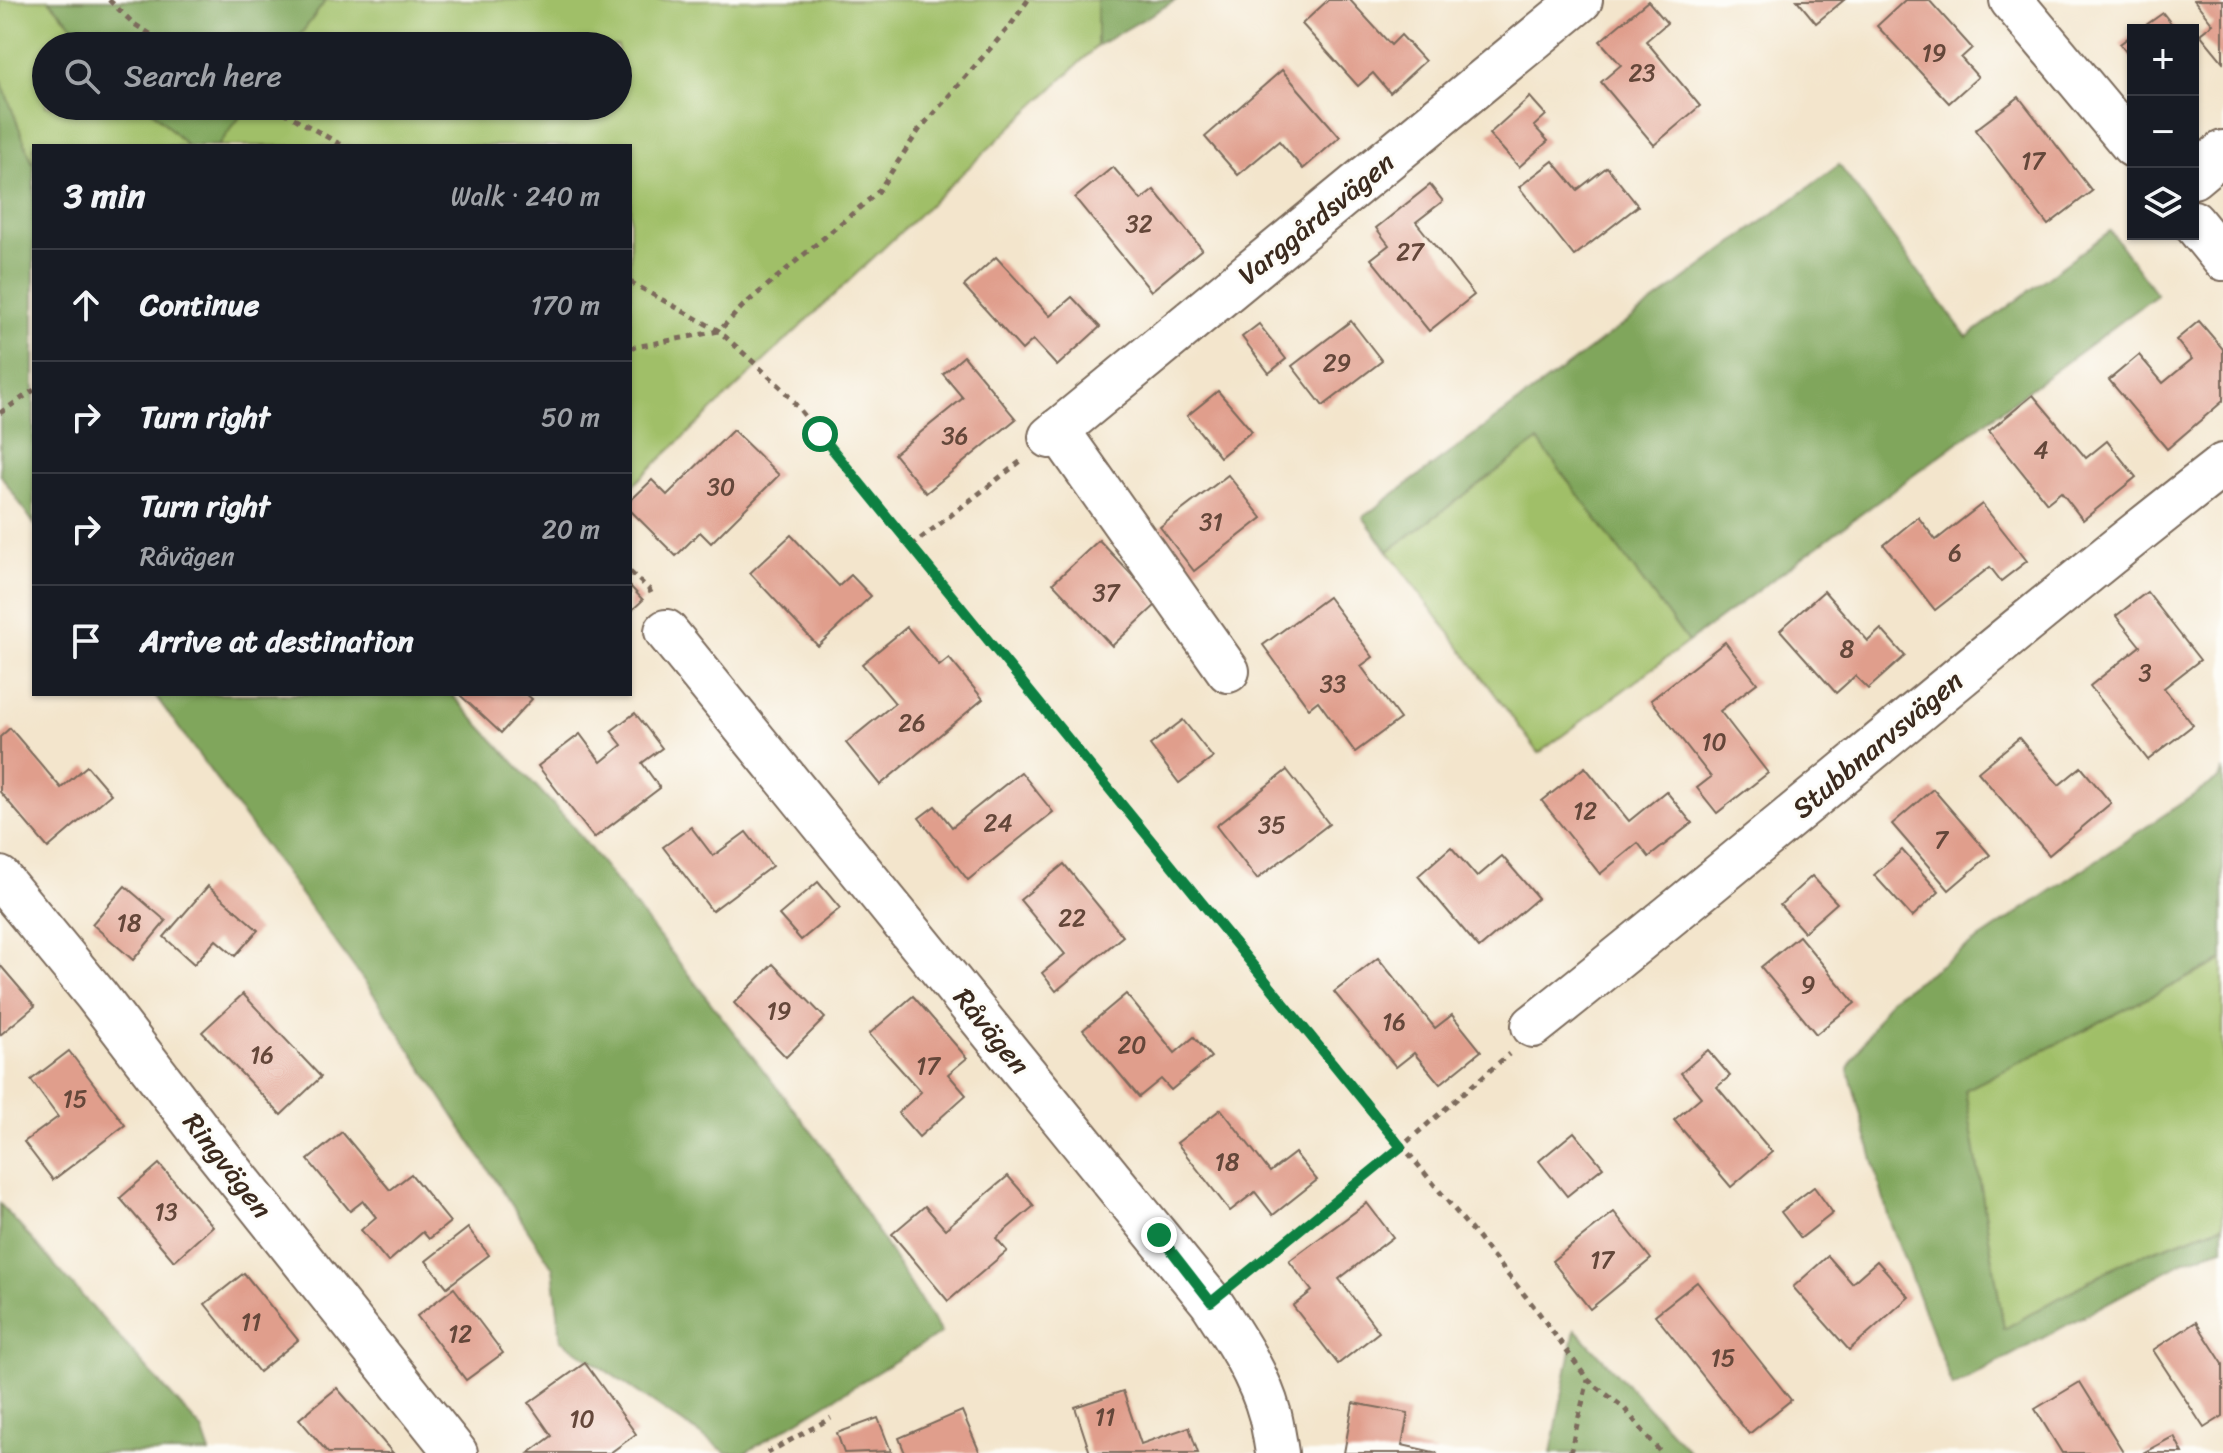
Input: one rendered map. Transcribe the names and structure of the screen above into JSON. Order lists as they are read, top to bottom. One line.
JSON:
{"streets":{"street":["Varggårdsvägen","Stubbnarvsvägen","Råvägen","Ringvägen"]},"house_numbers":["19","23","17","32","27","29","36","4","30","31","6","37","8","3","33","26","10","12","24","35","7","22","18","9","19","16","20","16","17","15","18","13","17","11","12","15","11","10"],"page":{"map_buttons":["+","−"],"search":"Search here","heading":["3 min","Walk · 240 m"],"list":[["Continue","170 m"],["Turn right","50 m"],["Turn right","Råvägen","20 m"],"Arrive at destination"]}}
